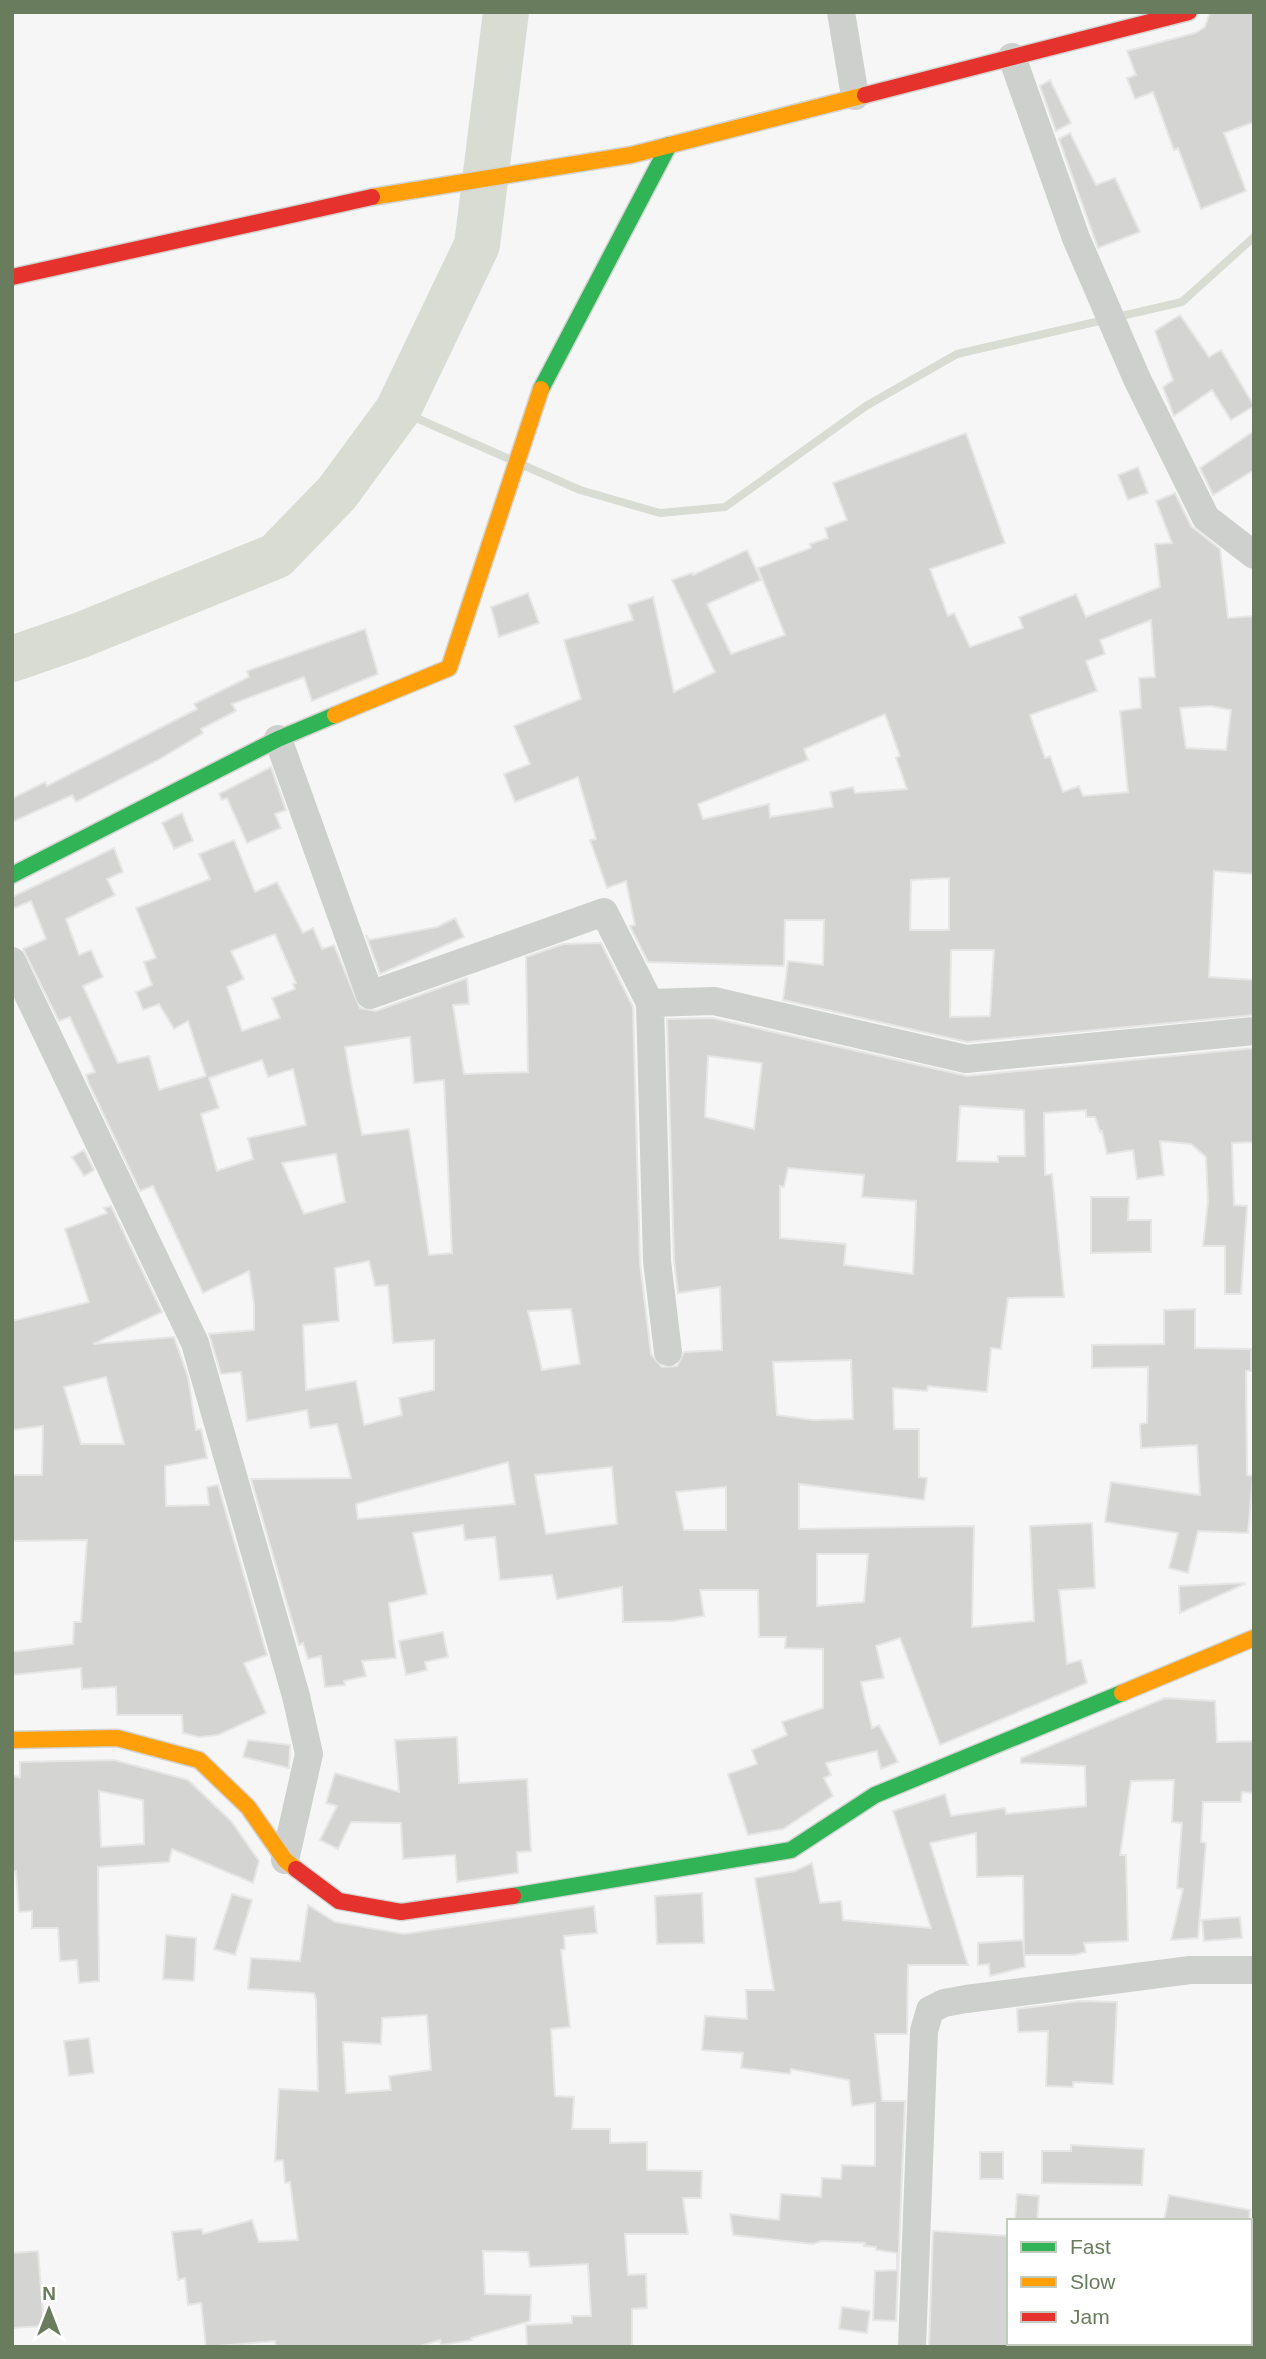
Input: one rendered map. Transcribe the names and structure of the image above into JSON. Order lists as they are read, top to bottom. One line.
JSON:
{"legend":["Fast","Slow","Jam"],"north":"top"}
